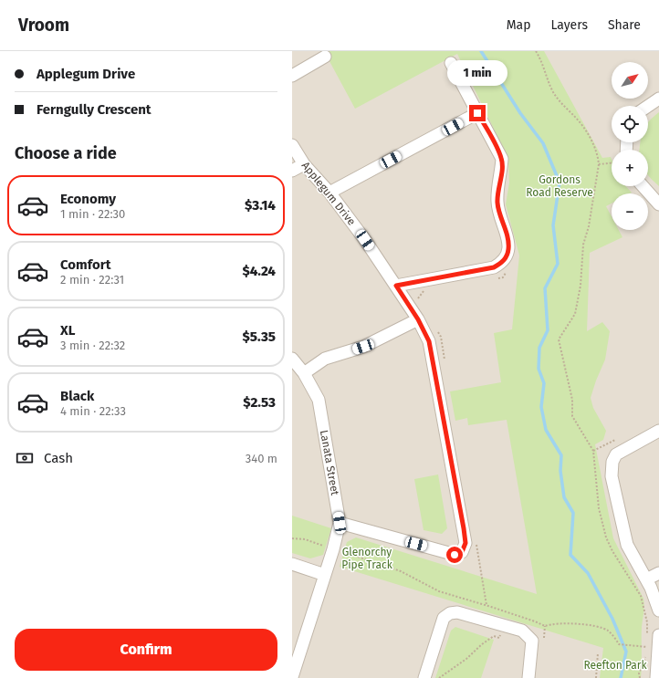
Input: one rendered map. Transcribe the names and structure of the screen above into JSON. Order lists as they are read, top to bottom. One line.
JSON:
{"streets":{"street":["Applegum Drive","Lanata Street"]},"crossings":[["Applegum Drive","Lanata Street"]],"parks":["Gordons Road Reserve","Glenorchy Pipe Track","Reefton Park"],"north":"top right","page":{"header":"Vroom","nav":["Map","Layers","Share"],"banner":["Applegum Drive","Ferngully Crescent"],"bubble":"1 min","map_buttons":["+","−"],"heading":"Choose a ride","list":[{"name":"Economy","note":"1 min · 22:30","value":"$3.14"},{"name":"Comfort","note":"2 min · 22:31","value":"$4.24"},{"name":"XL","note":"3 min · 22:32","value":"$5.35"},{"name":"Black","note":"4 min · 22:33","value":"$2.53"}],"pay":["Cash","340 m"],"buttons":"Confirm"}}
